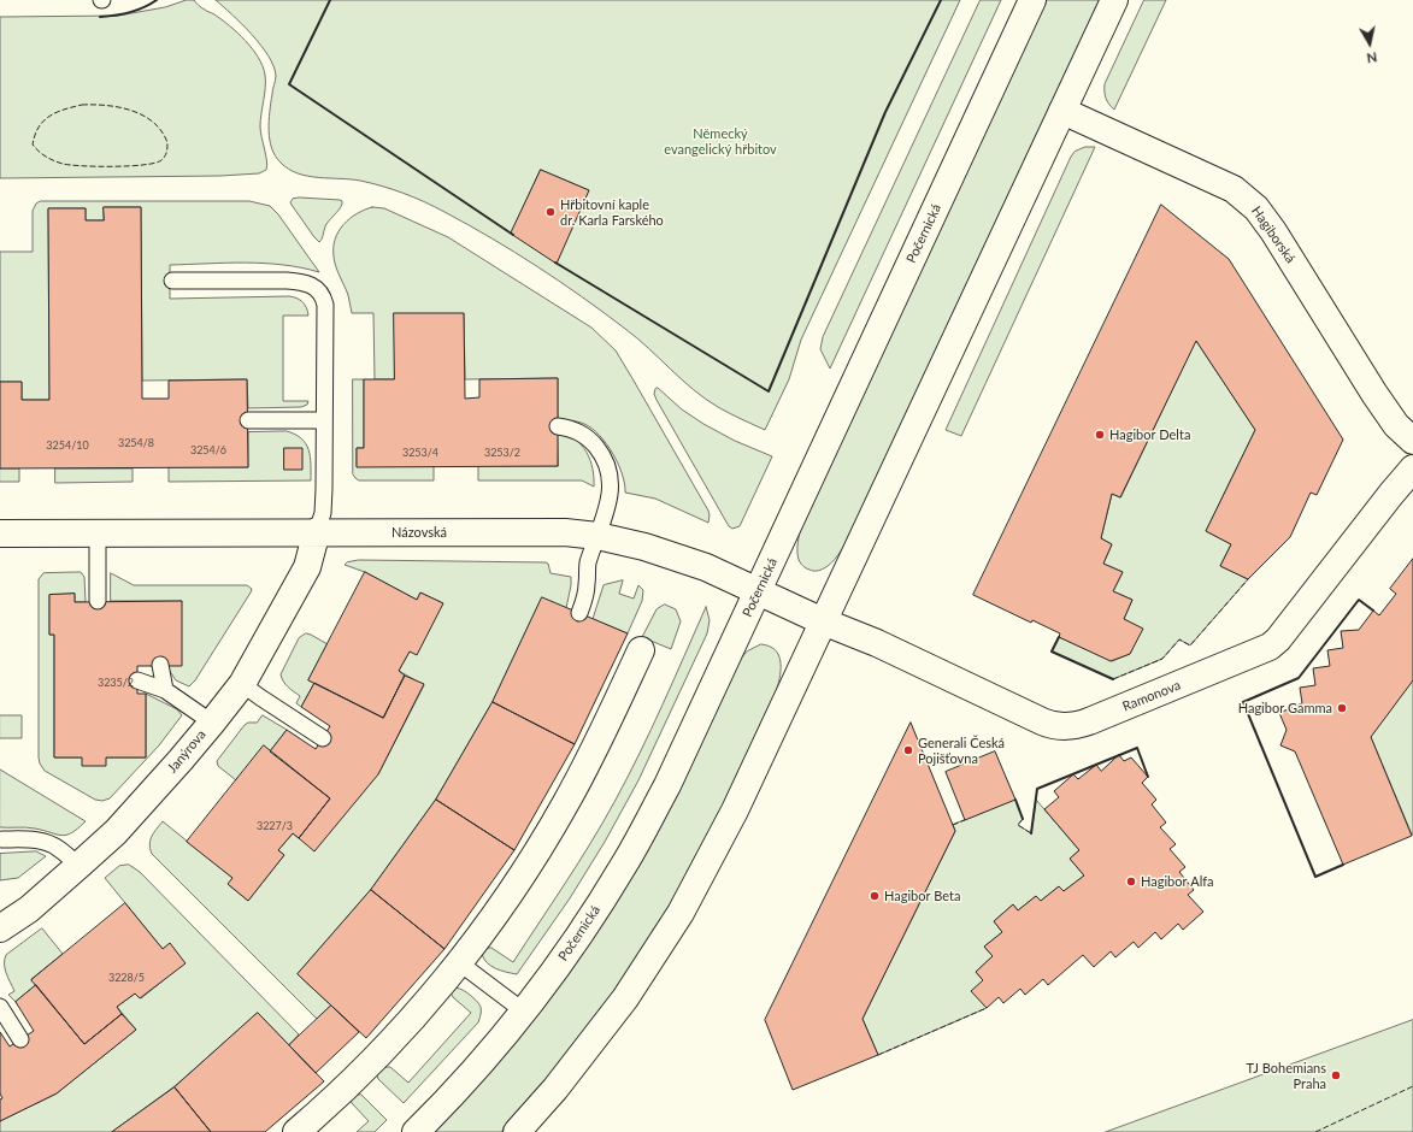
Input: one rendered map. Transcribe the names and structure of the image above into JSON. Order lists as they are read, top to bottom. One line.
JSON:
{"streets":{"street":["Počernická","Hagiborská","Názovská","Ramonova","Janýrova"]},"crossings":[["Počernická","Názovská"],["Názovská","Ramonova"],["Názovská","Janýrova"]],"parks":["Německý evangelický hřbitov"],"places":["Hřbitovní kaple dr. Karla Farského","Hagibor Delta","Hagibor Gamma","Generali Česká Pojišťovna","Hagibor Alfa","Hagibor Beta","TJ Bohemians Praha"],"house_numbers":["3254/8","3254/10","3254/6","3253/4","3253/2","3235/2","3227/3","3228/5"],"north":"bottom"}
